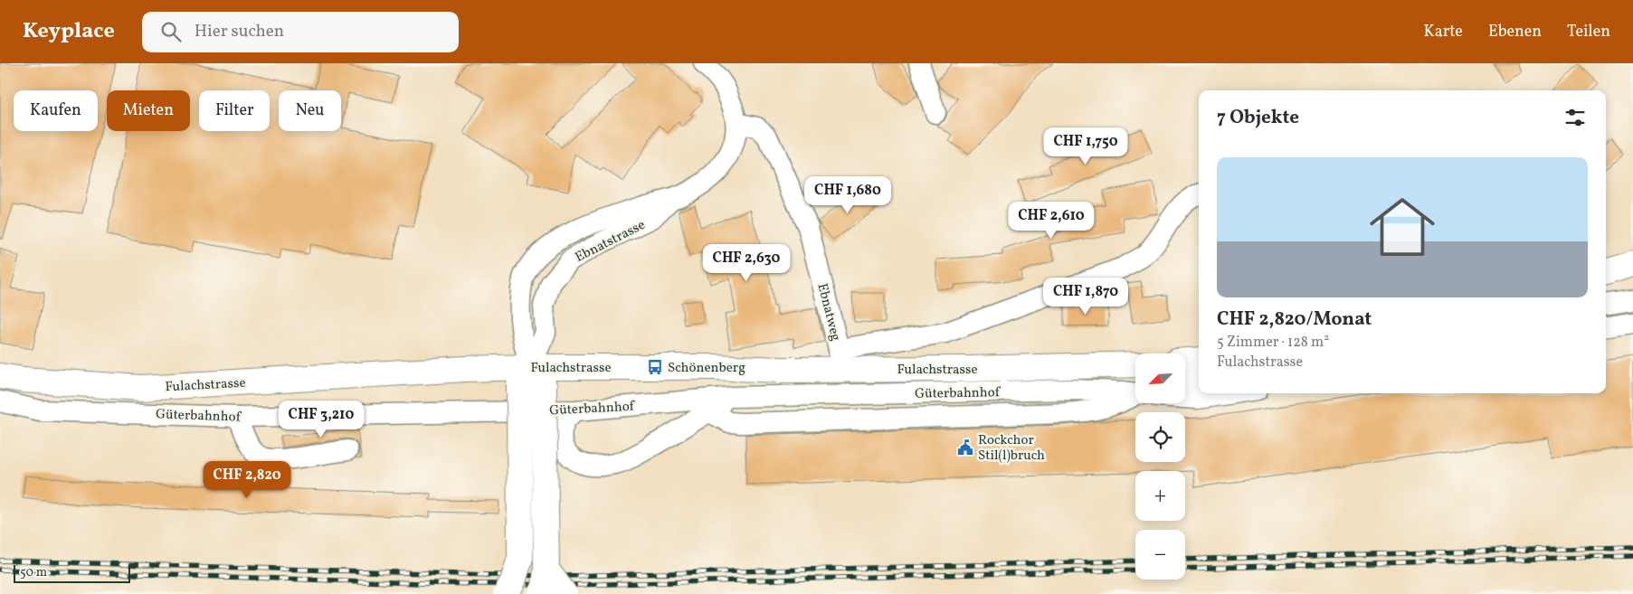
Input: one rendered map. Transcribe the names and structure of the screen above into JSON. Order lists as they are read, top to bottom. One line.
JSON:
{"streets":{"main road":["Fulachstrasse"],"street":["Ebnatstrasse","Ebnatweg","Güterbahnhof"]},"crossings":[["Ebnatstrasse","Ebnatweg"],["Ebnatstrasse","Fulachstrasse"],["Ebnatweg","Fulachstrasse"]],"places":{"bus stop":["Schönenberg"],"public building":["Rockchor Stil(l)bruch"]},"scale_bar":"50 m","north":"bottom left","page":{"header":"Keyplace","search":"Hier suchen","nav":["Karte","Ebenen","Teilen"],"chip":["Kaufen","Mieten","Filter","Neu"],"heading":"7 Objekte","price":["CHF 1,750","CHF 1,680","CHF 2,610","CHF 2,630","CHF 1,870","CHF 3,210","CHF 2,820"],"list":[{"name":"CHF 2,820/Monat","note":"5 Zimmer · 128 m² · Fulachstrasse"}],"map_buttons":["+","−"],"scale":"50 m"}}
